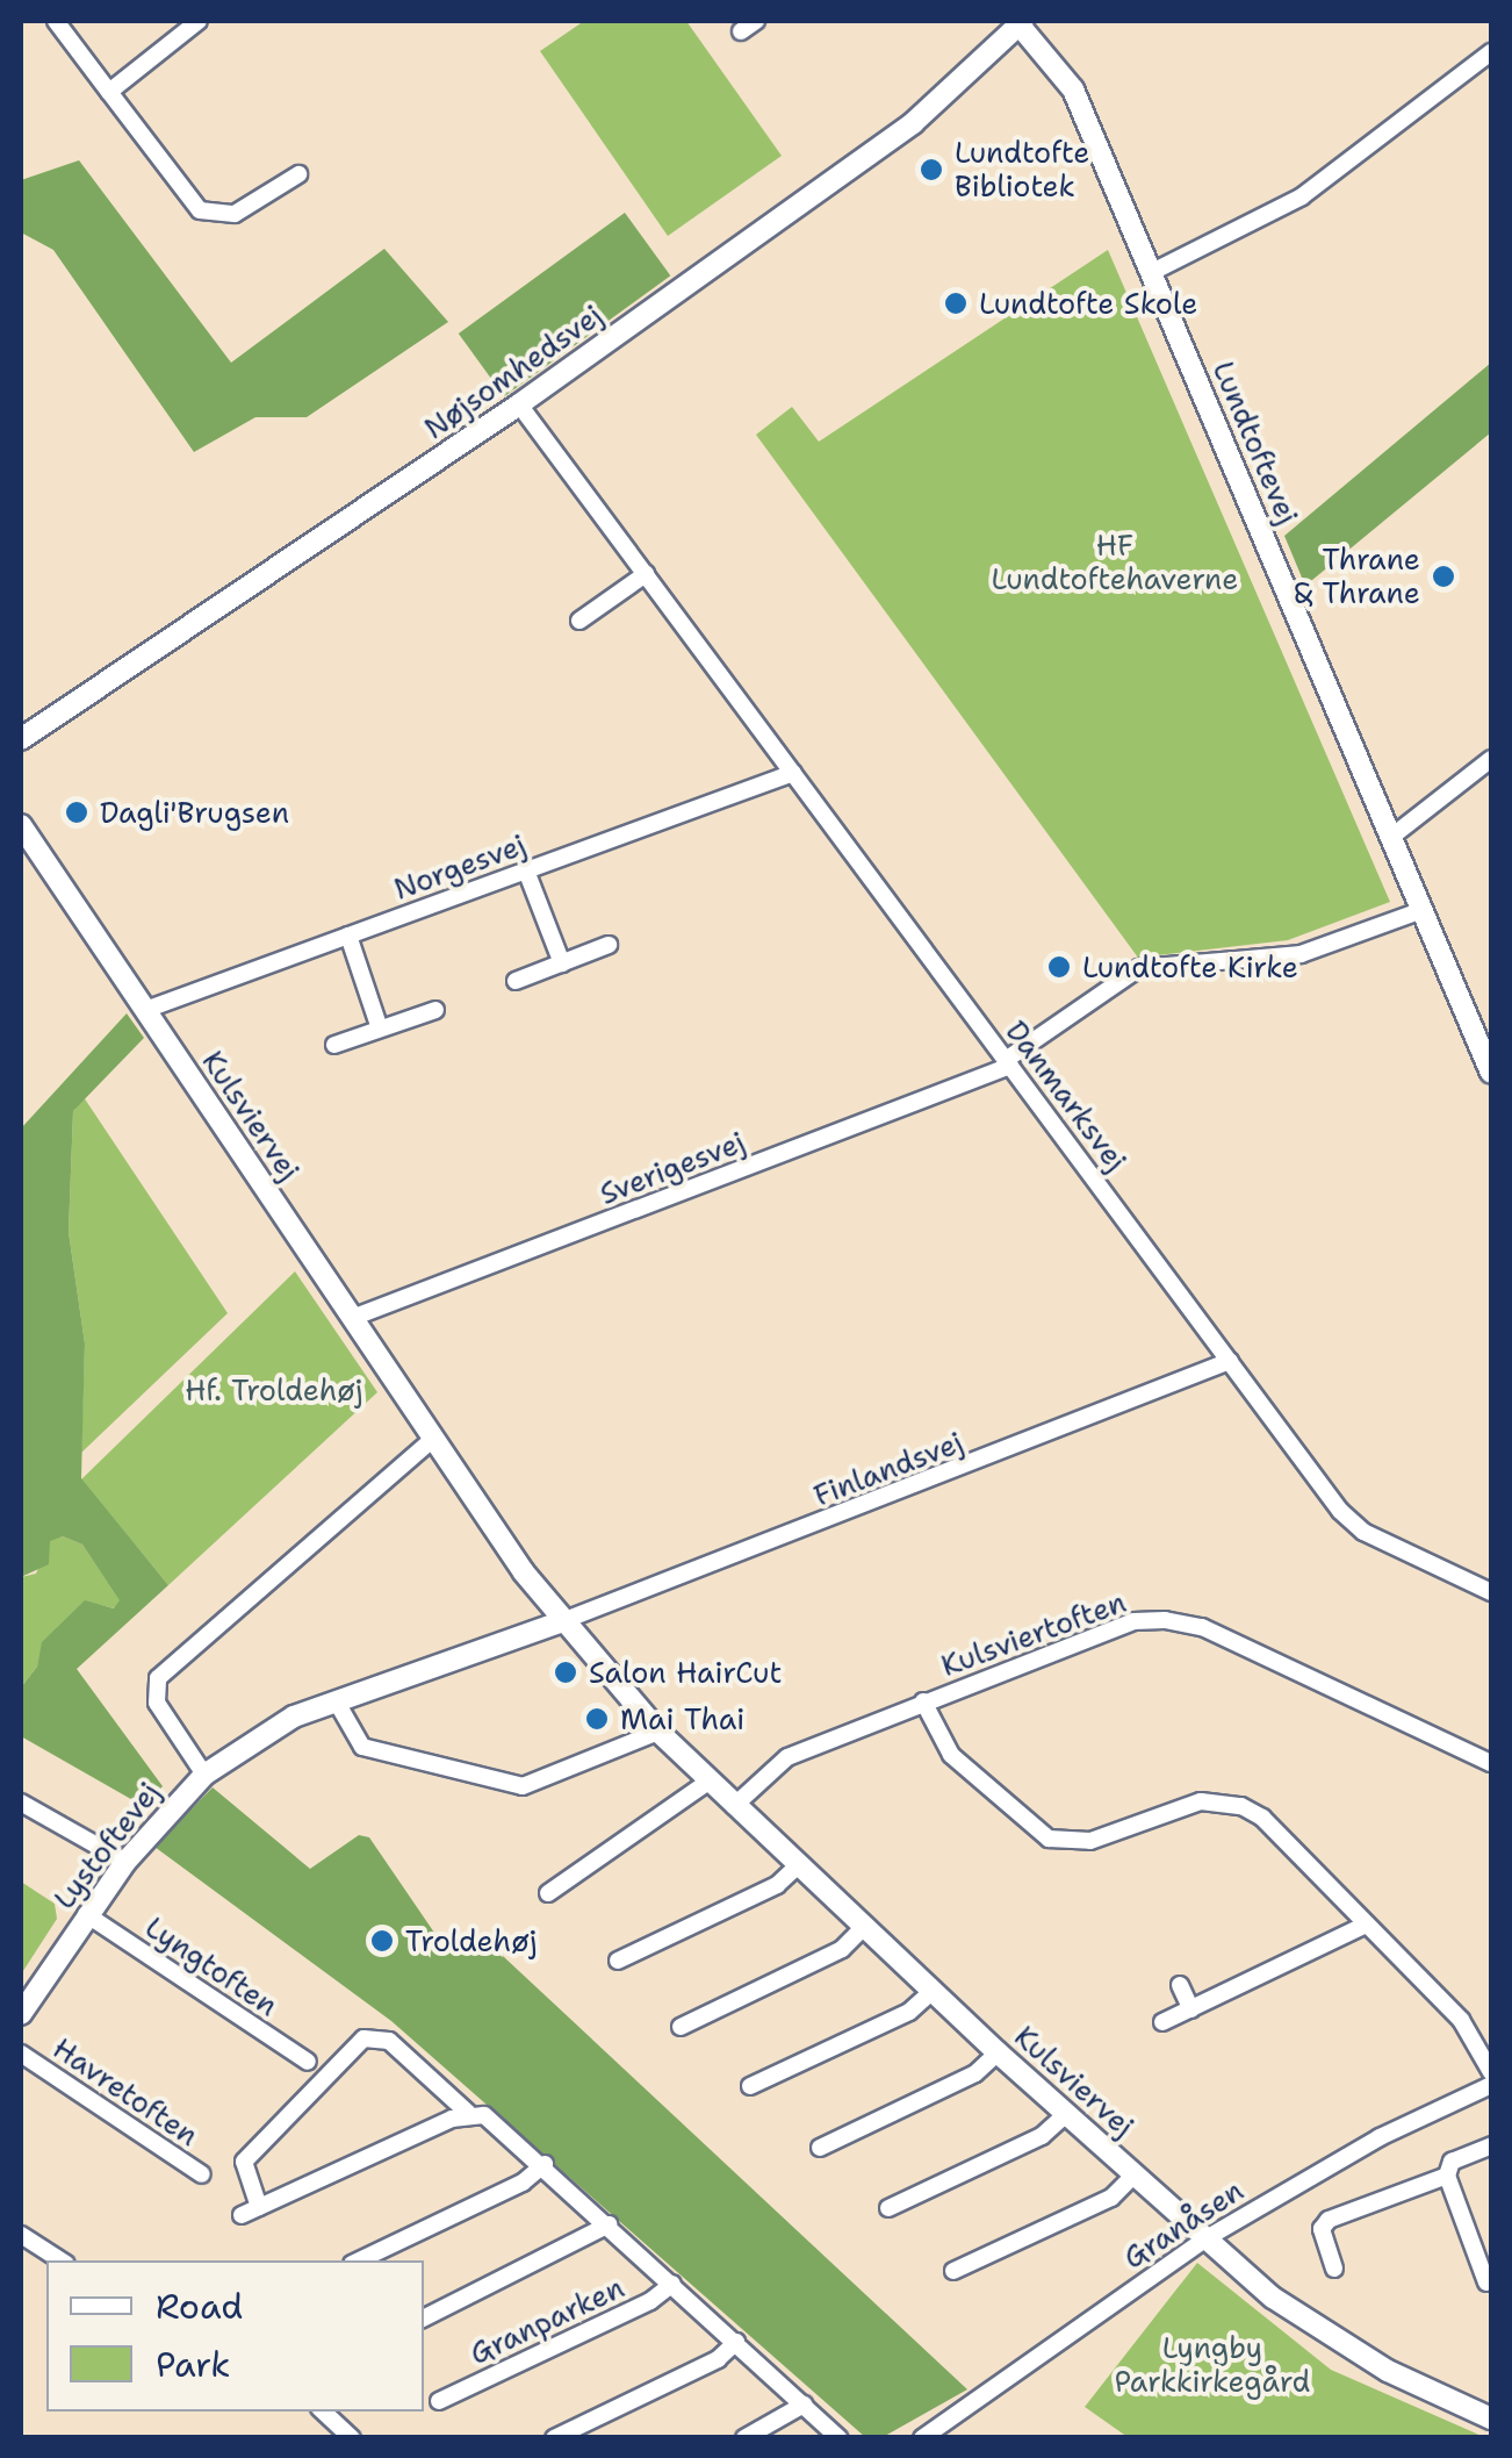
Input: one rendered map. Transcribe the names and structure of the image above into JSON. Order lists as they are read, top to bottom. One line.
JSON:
{"streets":{"street":["Nøjsomhedsvej","Lundtoftevej","Norgesvej","Danmarksvej","Kulsviervej","Sverigesvej","Finlandsvej","Kulsviertoften","Lystoftevej","Lyngtoften","Havretoften","Granåsen","Granparken"]},"crossings":[["Nøjsomhedsvej","Lundtoftevej"],["Nøjsomhedsvej","Danmarksvej"],["Lundtoftevej","Sverigesvej"],["Norgesvej","Danmarksvej"],["Norgesvej","Kulsviervej"],["Danmarksvej","Sverigesvej"],["Danmarksvej","Finlandsvej"],["Kulsviervej","Sverigesvej"],["Kulsviervej","Finlandsvej"],["Kulsviervej","Kulsviertoften"],["Kulsviervej","Lystoftevej"],["Kulsviervej","Granåsen"],["Finlandsvej","Lystoftevej"],["Lystoftevej","Lyngtoften"]],"parks":["HF Lundtoftehaverne","Hf. Troldehøj","Lyngby Parkkirkegård"],"places":["Lundtofte Bibliotek","Lundtofte Skole","Thrane & Thrane","Dagli'Brugsen","Lundtofte Kirke","Salon HairCut","Mai Thai","Troldehøj"],"legend":["Road","Park"]}
